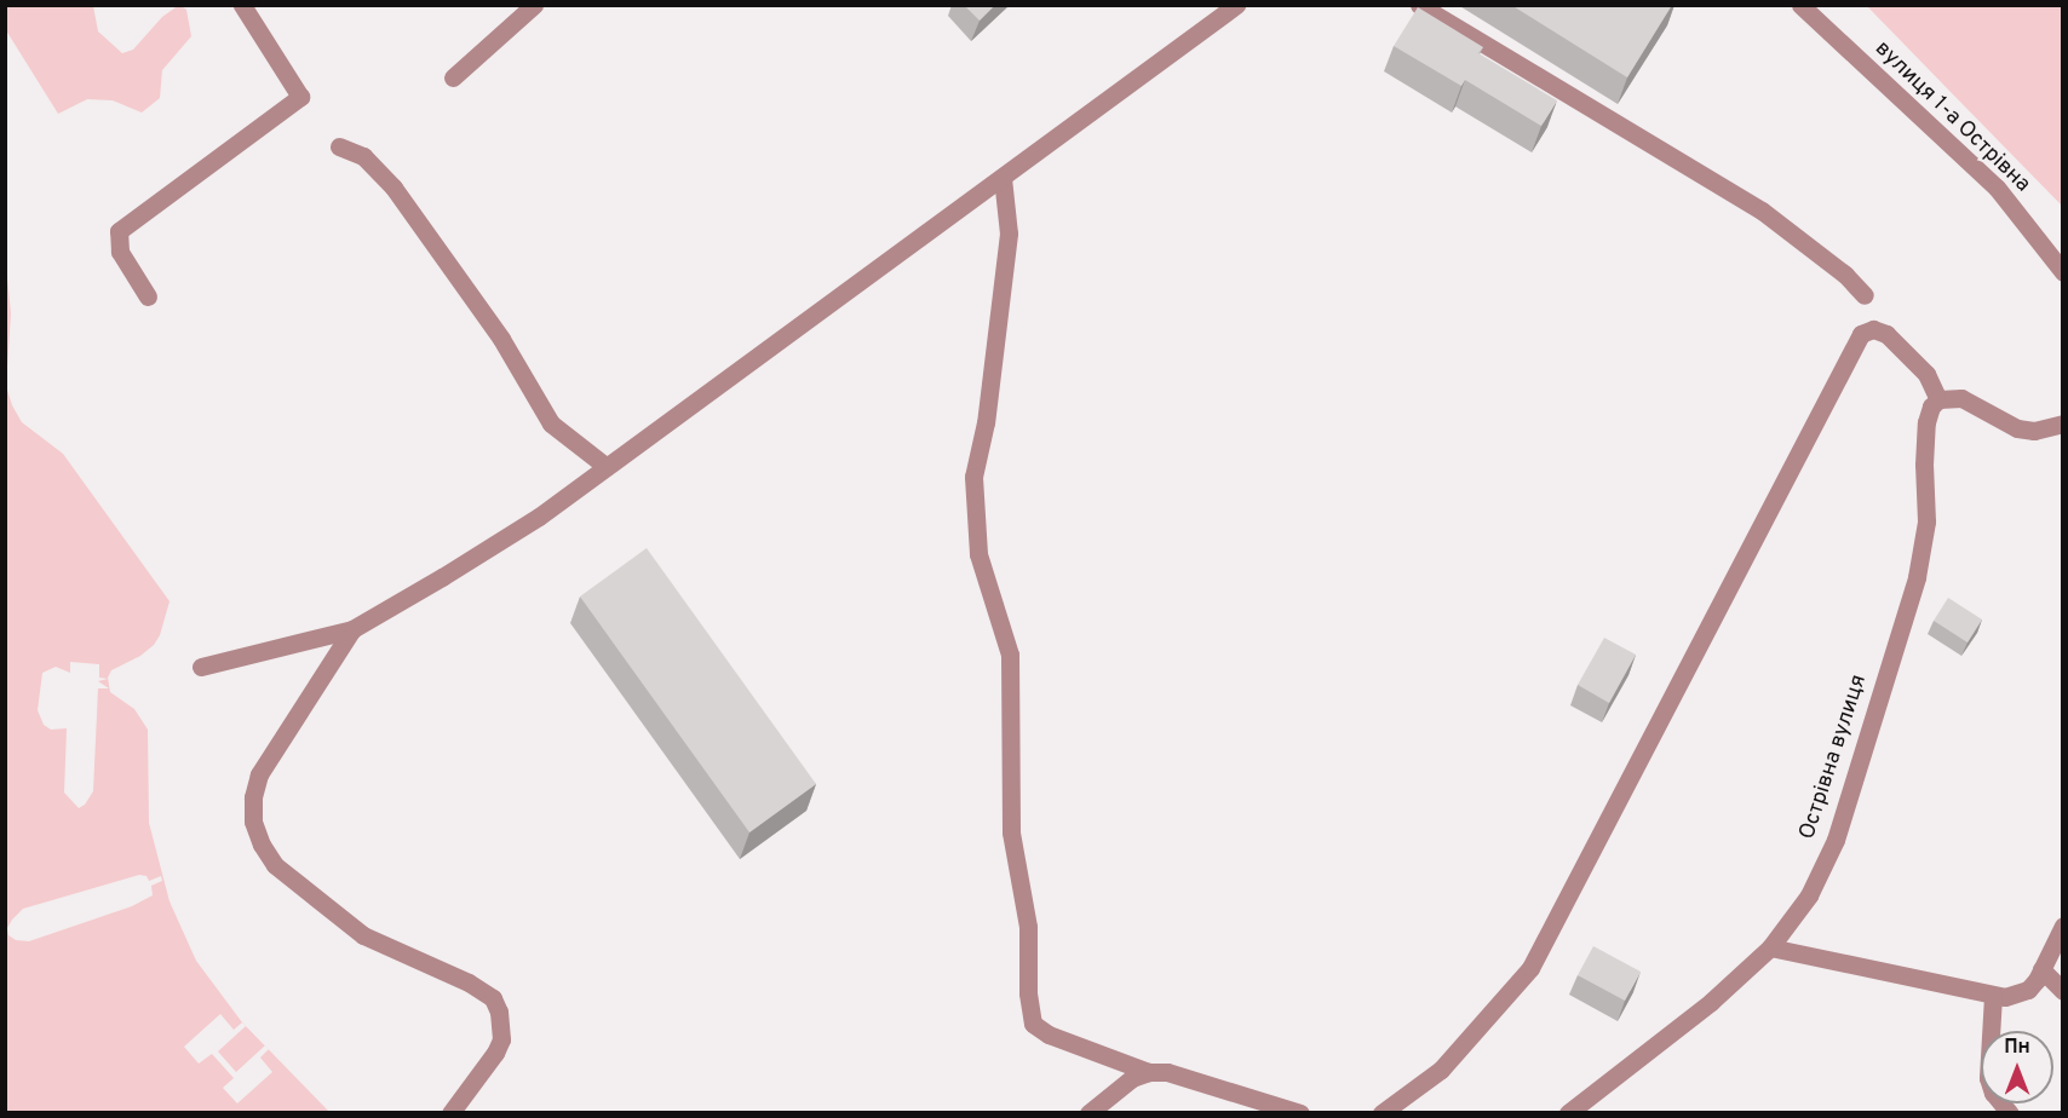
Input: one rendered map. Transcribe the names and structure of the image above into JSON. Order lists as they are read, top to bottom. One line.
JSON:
{"streets":{"street":["вулиця 1-а Острівна","Острівна вулиця"]},"north":"top"}
